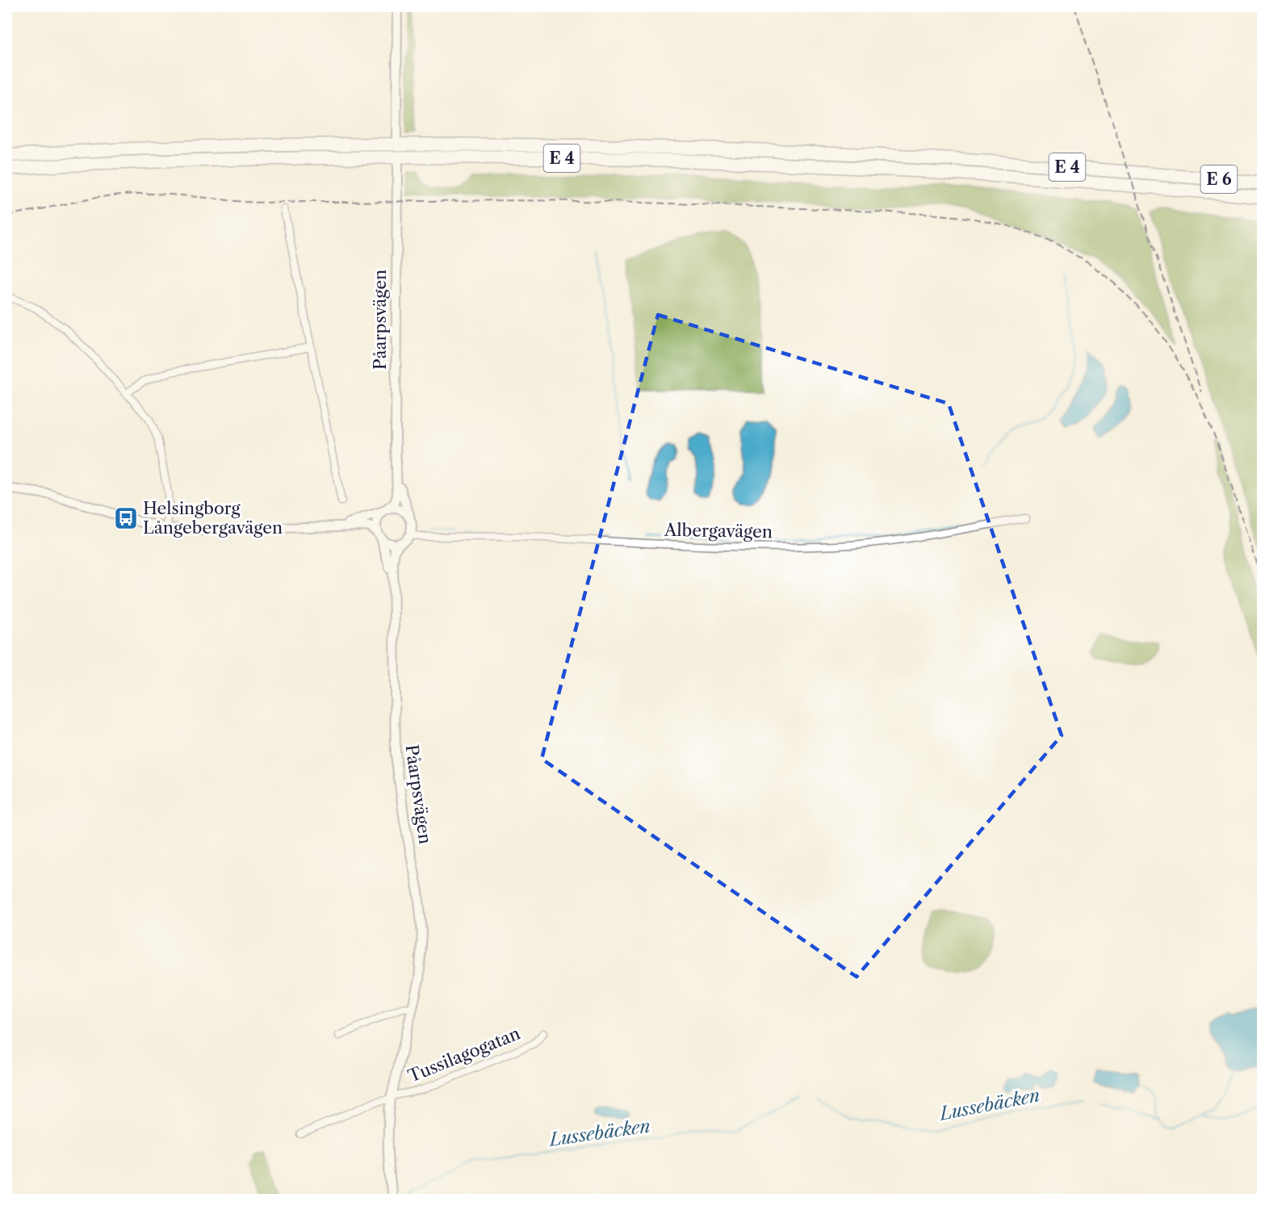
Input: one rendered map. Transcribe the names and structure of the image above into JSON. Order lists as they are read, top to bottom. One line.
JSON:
{"streets":{"highway":["E 4","E 6"],"street":["Påarpsvägen","Albergavägen","Tussilagogatan"]},"crossings":[["E 4","E 6"],["Påarpsvägen","Albergavägen"],["Påarpsvägen","Tussilagogatan"]],"water":["Lussebäcken"],"places":{"bus stop":["Helsingborg Långebergavägen"]}}
